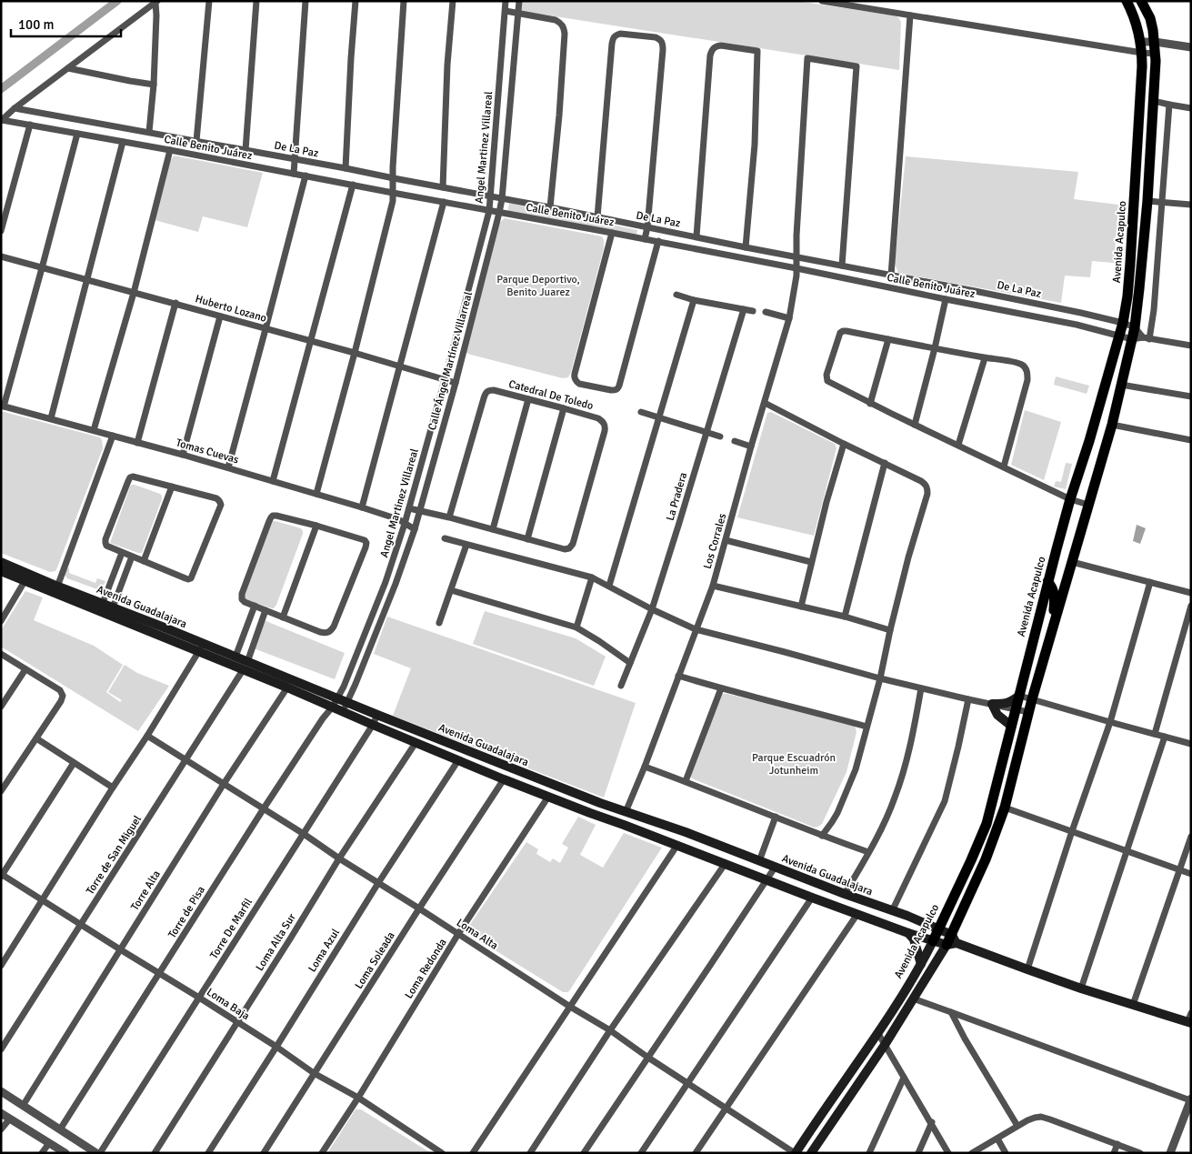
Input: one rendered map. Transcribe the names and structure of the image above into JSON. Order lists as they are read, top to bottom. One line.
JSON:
{"streets":{"main road":["Avenida Acapulco","Avenida Guadalajara"],"street":["Calle Benito Juárez","Angel Martinez Villareal","De La Paz","Huberto Lozano","Calle Ángel Martínez Villarreal","Catedral De Toledo","Tomas Cuevas","La Pradera","Los Corrales","Torre de San Miguel","Torre Alta","Torre de Pisa","Torre De Marfil","Loma Alta","Loma Alta Sur","Loma Azul","Loma Soleada","Loma Redonda","Loma Baja"]},"crossings":[["Calle Benito Juárez","Angel Martinez Villareal"],["Calle Benito Juárez","Avenida Acapulco"],["Calle Benito Juárez","Calle Ángel Martínez Villarreal"],["Calle Benito Juárez","Los Corrales"],["Angel Martinez Villareal","De La Paz"],["Angel Martinez Villareal","Huberto Lozano"],["Angel Martinez Villareal","Tomas Cuevas"],["Angel Martinez Villareal","Avenida Guadalajara"],["Angel Martinez Villareal","Torre de Pisa"],["De La Paz","Avenida Acapulco"],["De La Paz","Calle Ángel Martínez Villarreal"],["De La Paz","Los Corrales"],["Avenida Acapulco","Avenida Guadalajara"],["Avenida Acapulco","Loma Alta"],["Huberto Lozano","Calle Ángel Martínez Villarreal"],["Calle Ángel Martínez Villarreal","Tomas Cuevas"],["Calle Ángel Martínez Villarreal","Avenida Guadalajara"],["Los Corrales","Avenida Guadalajara"],["Avenida Guadalajara","Torre de San Miguel"],["Avenida Guadalajara","Torre Alta"],["Avenida Guadalajara","Torre de Pisa"],["Avenida Guadalajara","Torre De Marfil"],["Avenida Guadalajara","Loma Alta Sur"],["Avenida Guadalajara","Loma Azul"],["Avenida Guadalajara","Loma Soleada"],["Avenida Guadalajara","Loma Redonda"],["Torre de San Miguel","Loma Alta"],["Torre de San Miguel","Loma Baja"],["Torre Alta","Loma Alta"],["Torre Alta","Loma Baja"],["Torre de Pisa","Loma Alta"],["Torre de Pisa","Loma Baja"],["Torre De Marfil","Loma Alta"],["Torre De Marfil","Loma Baja"],["Loma Alta","Loma Alta Sur"],["Loma Alta","Loma Azul"],["Loma Alta","Loma Soleada"],["Loma Alta","Loma Redonda"],["Loma Alta Sur","Loma Baja"],["Loma Azul","Loma Baja"],["Loma Soleada","Loma Baja"],["Loma Redonda","Loma Baja"]],"parks":["Parque Deportivo, Benito Juarez","Parque Escuadrón Jotunheim"],"scale_bar":"100 m"}
